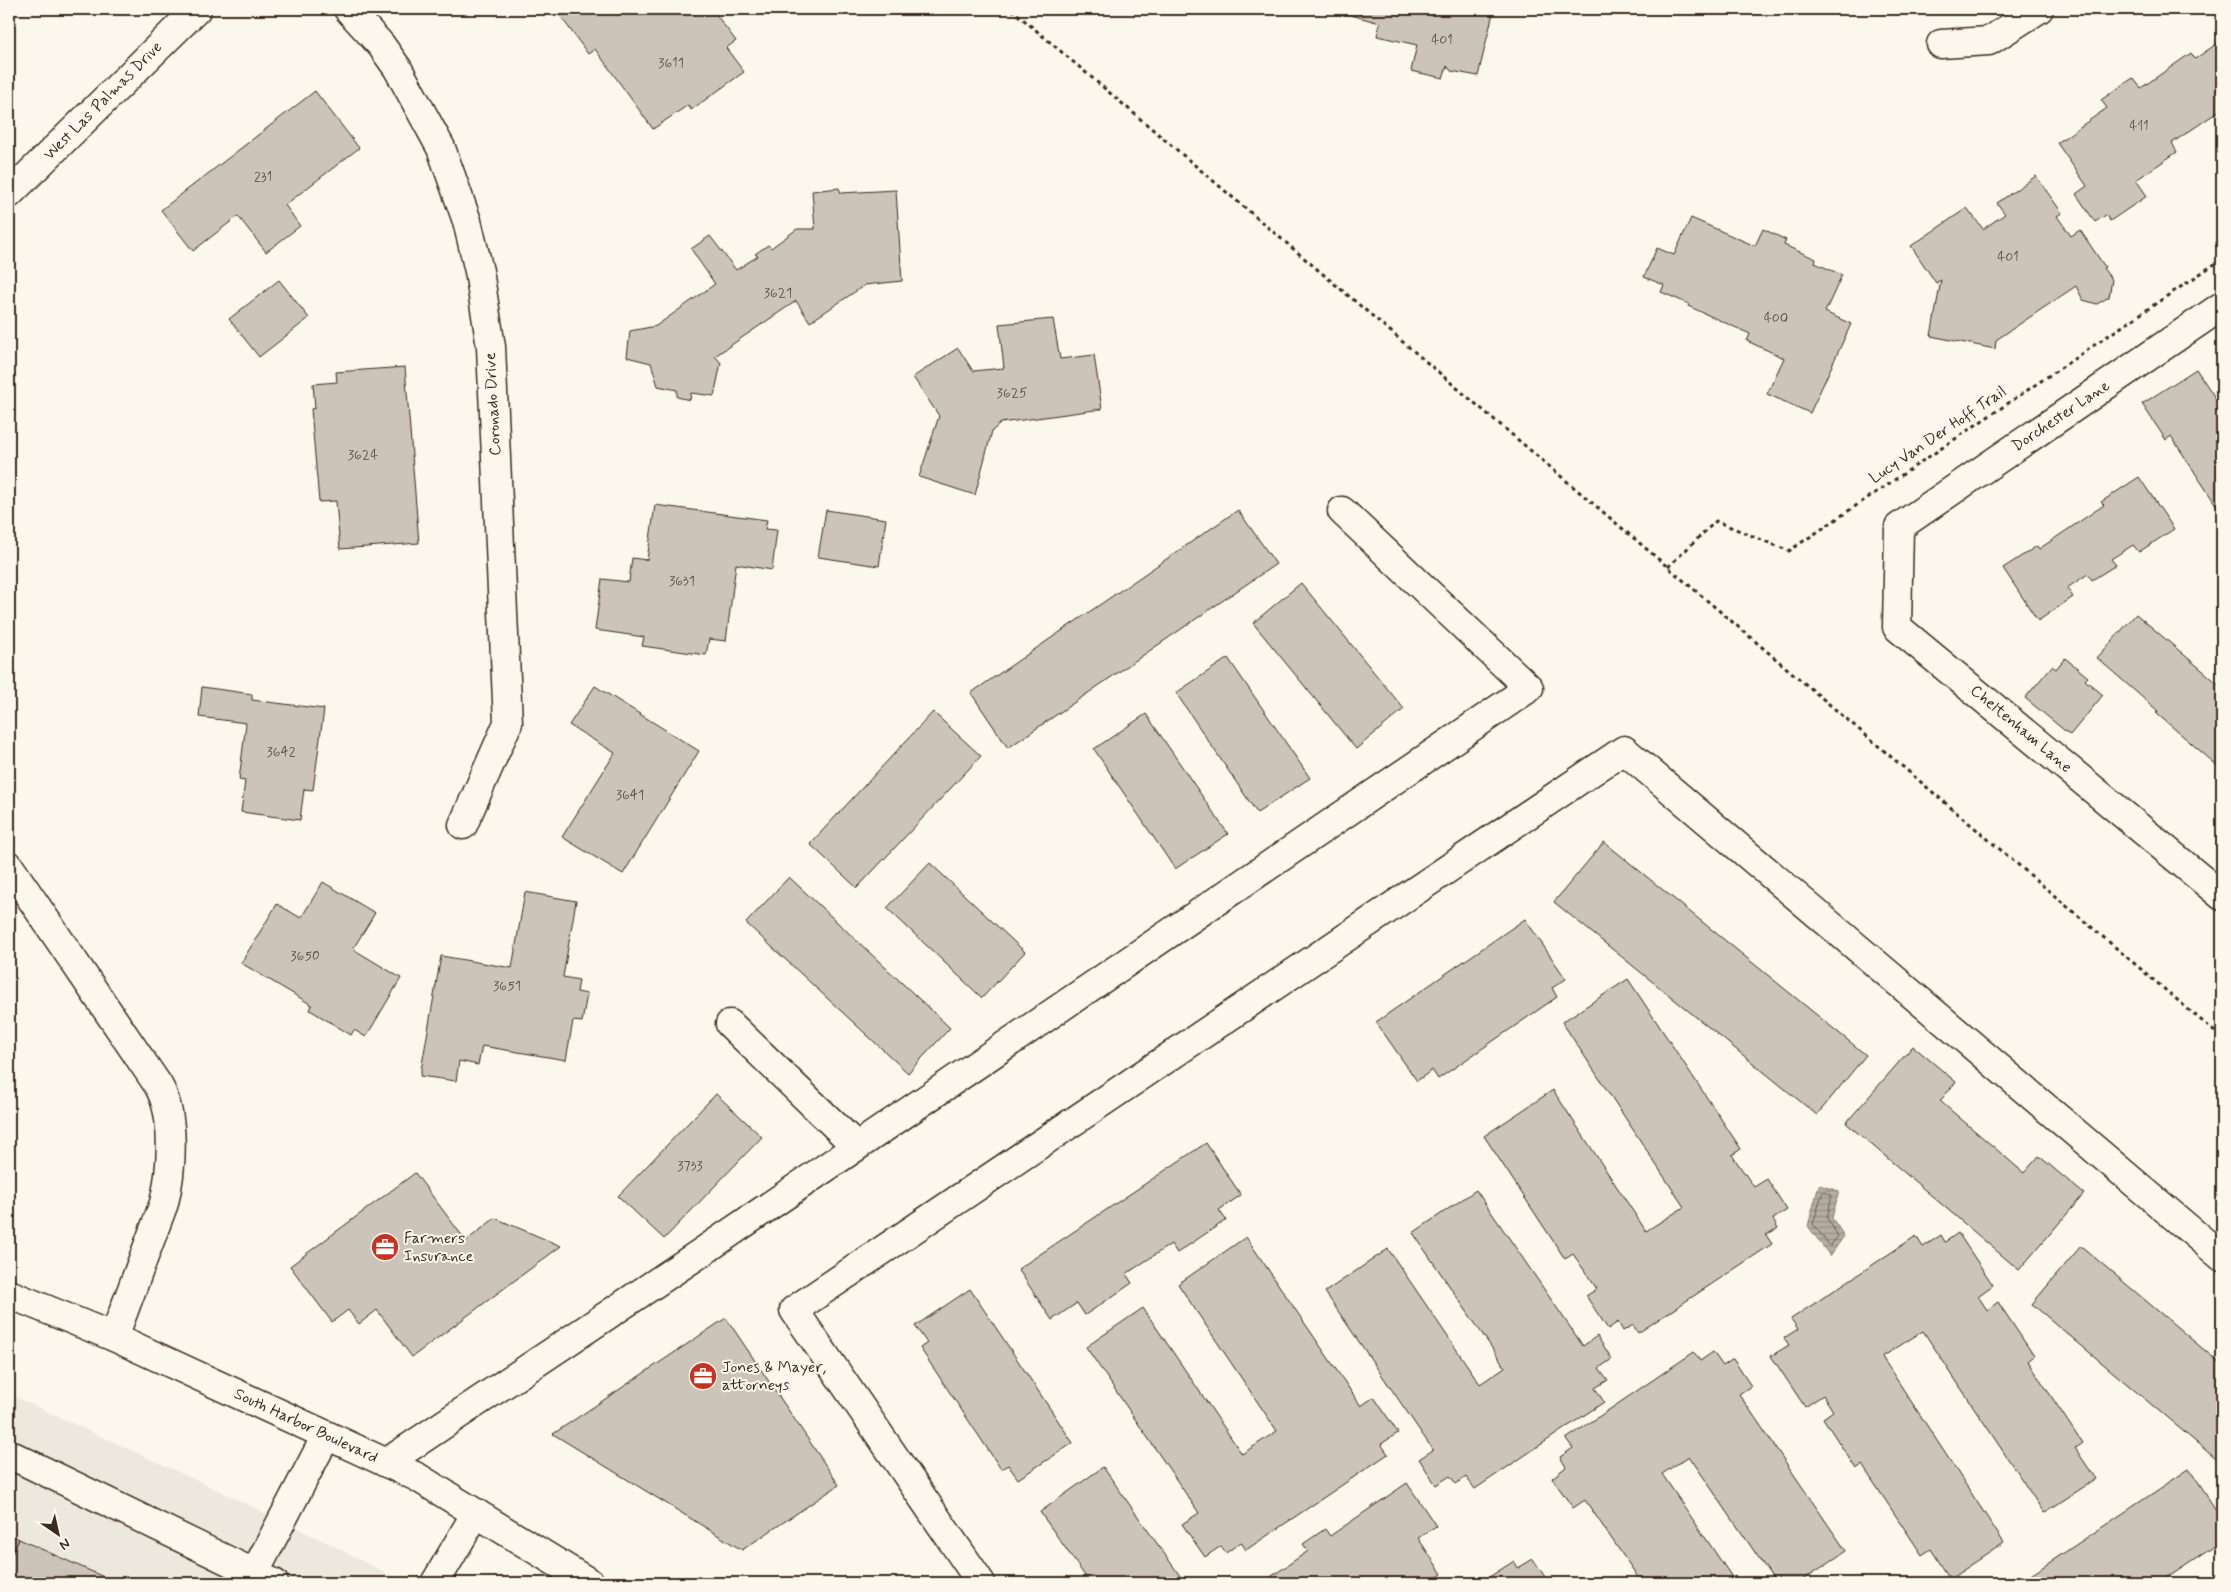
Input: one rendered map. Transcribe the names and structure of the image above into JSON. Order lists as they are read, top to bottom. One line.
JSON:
{"streets":{"street":["West Las Palmas Drive","Coronado Drive","Dorchester Lane","Cheltenham Lane","South Harbor Boulevard"],"path":["Lucy Van Der Hoff Trail"]},"crossings":[["Dorchester Lane","Cheltenham Lane"]],"places":{"office":["Farmers Insurance","Jones & Mayer, attorneys"]},"house_numbers":["401","3611","411","231","401","3621","400","3625","3624","3631","3642","3641","3650","3651","3733"],"north":"bottom right"}
